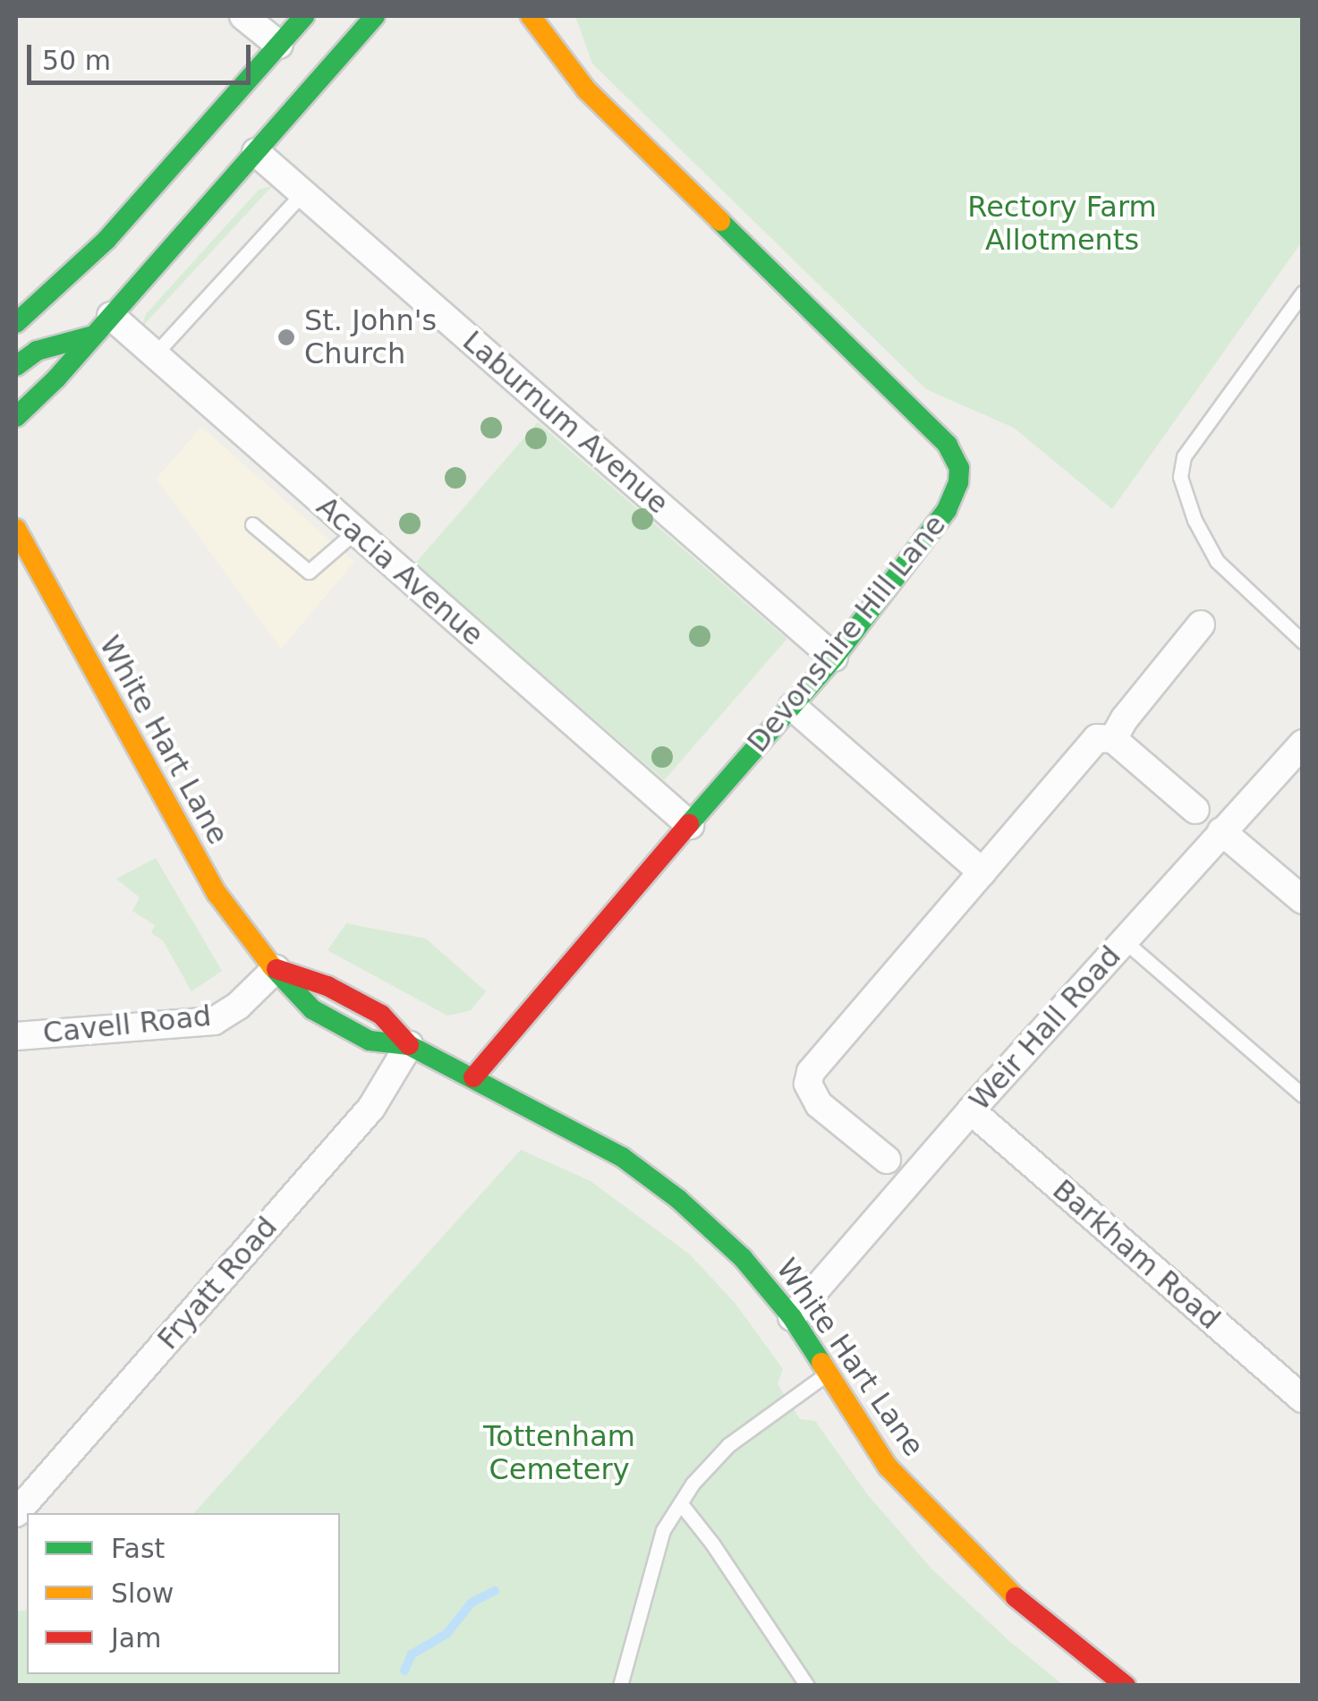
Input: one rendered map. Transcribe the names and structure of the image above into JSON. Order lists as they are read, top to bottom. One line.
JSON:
{"streets":{"main road":["Devonshire Hill Lane","White Hart Lane"],"street":["Laburnum Avenue","Acacia Avenue","Cavell Road","Weir Hall Road","Barkham Road","Fryatt Road"]},"crossings":[["Laburnum Avenue","Devonshire Hill Lane"],["Acacia Avenue","Devonshire Hill Lane"],["Devonshire Hill Lane","White Hart Lane"],["White Hart Lane","Cavell Road"],["White Hart Lane","Weir Hall Road"],["White Hart Lane","Fryatt Road"],["Weir Hall Road","Barkham Road"]],"parks":["Rectory Farm Allotments","Tottenham Cemetery"],"places":["St. John's Church"],"legend":["Fast","Slow","Jam"],"scale_bar":"50 m"}
